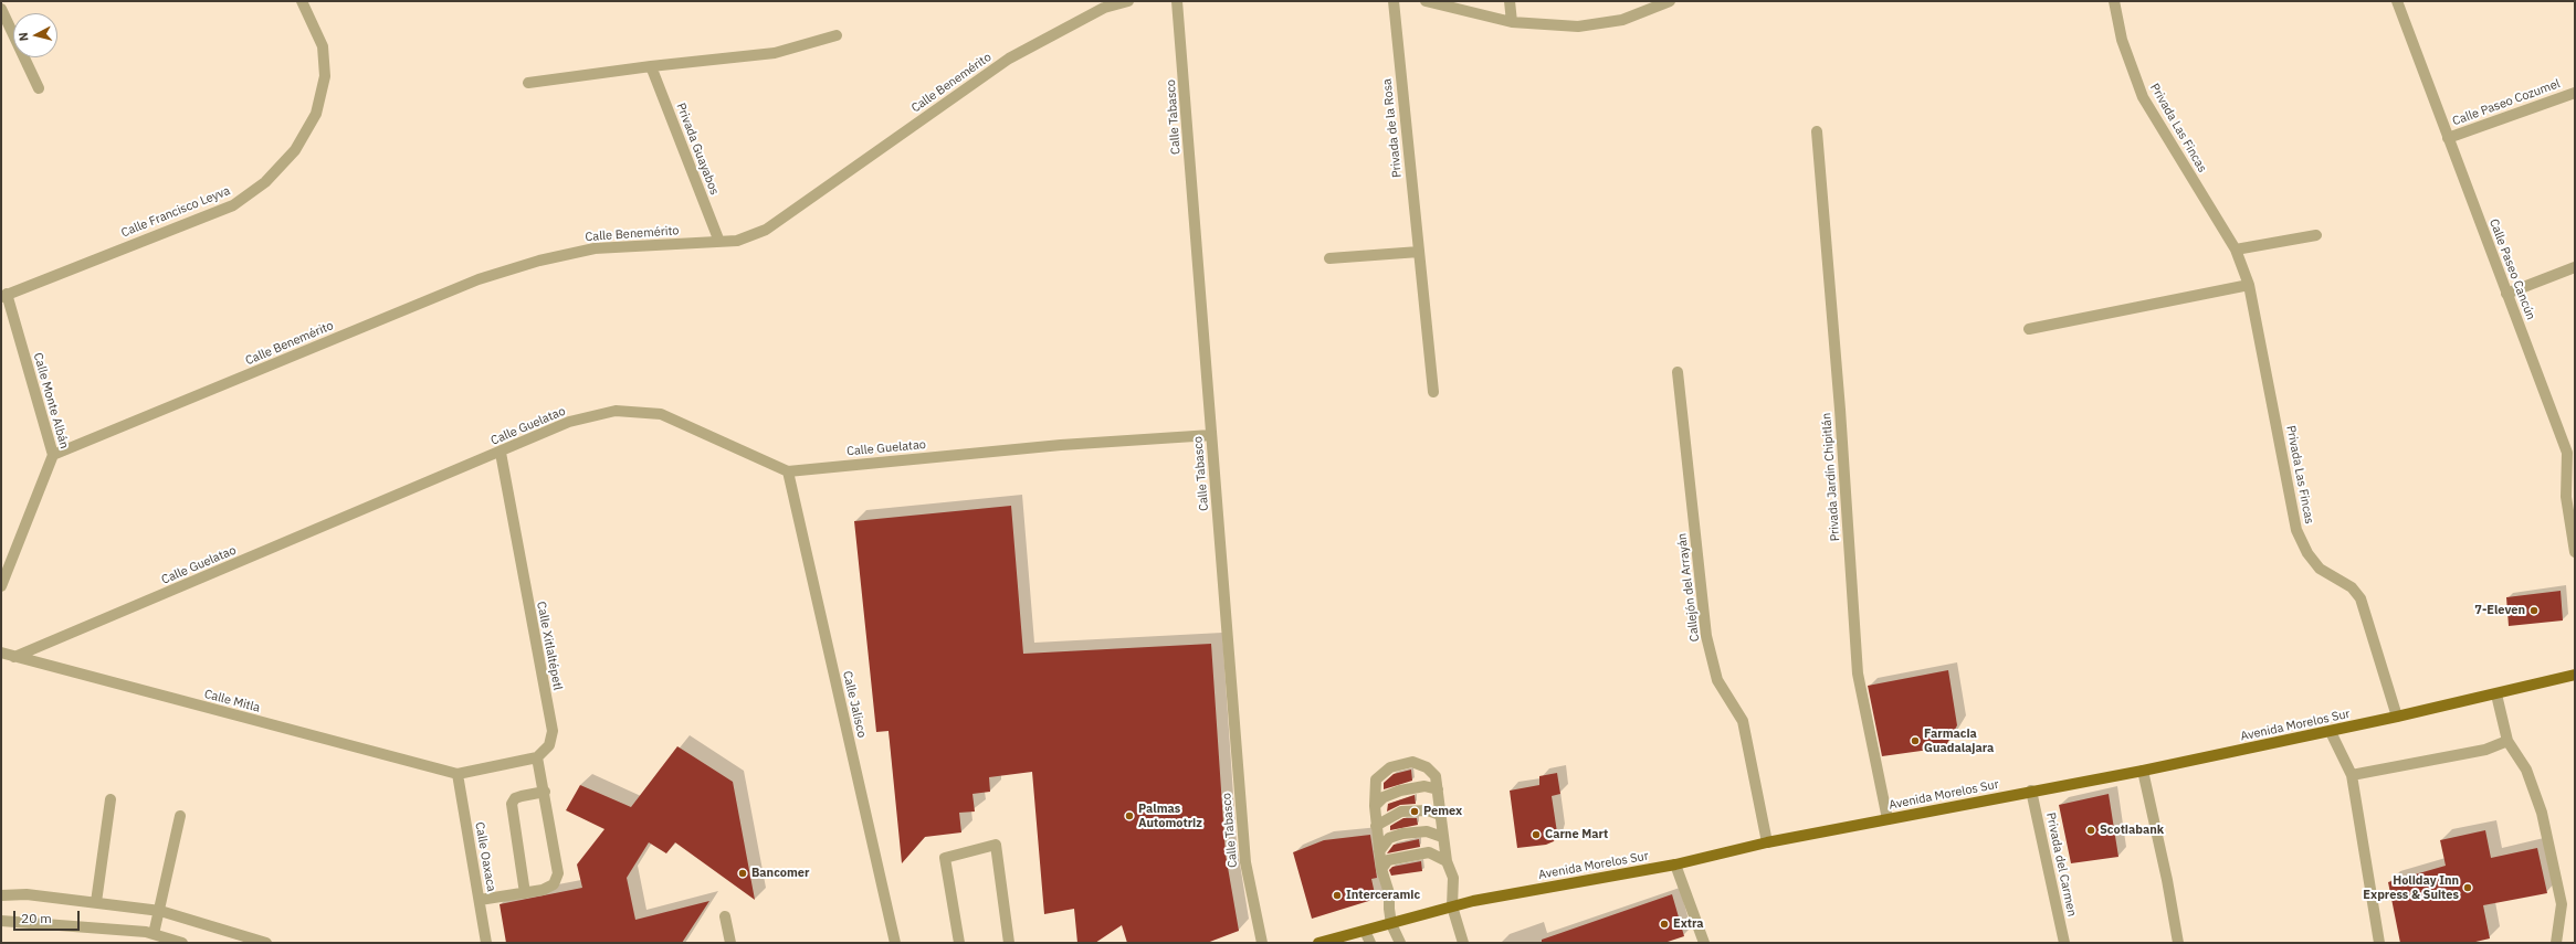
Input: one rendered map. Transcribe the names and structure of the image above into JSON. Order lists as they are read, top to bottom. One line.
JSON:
{"streets":{"main road":["Avenida Morelos Sur"],"street":["Calle Benemérito","Calle Paseo Cozumel","Calle Tabasco","Privada de la Rosa","Privada Las Fincas","Privada Guayabos","Calle Francisco Leyva","Calle Paseo Cancún","Calle Monte Albán","Calle Guelatao","Privada Jardín Chipitlán","Callejón del Arrayán","Calle Xitlaltépetl","Calle Mitla","Calle Jalisco","Calle Oaxaca","Privada del Carmen"]},"crossings":[["Calle Benemérito","Privada Guayabos"],["Calle Benemérito","Calle Monte Albán"],["Calle Paseo Cozumel","Calle Paseo Cancún"],["Calle Tabasco","Calle Guelatao"],["Privada Las Fincas","Avenida Morelos Sur"],["Calle Francisco Leyva","Calle Monte Albán"],["Calle Guelatao","Calle Xitlaltépetl"],["Calle Guelatao","Calle Mitla"],["Calle Guelatao","Calle Jalisco"],["Privada Jardín Chipitlán","Avenida Morelos Sur"],["Callejón del Arrayán","Avenida Morelos Sur"],["Calle Mitla","Calle Oaxaca"],["Avenida Morelos Sur","Privada del Carmen"]],"places":["7-Eleven","Farmacia Guadalajara","Pemex","Palmas Automotriz","Scotiabank","Carne Mart","Bancomer","Holiday Inn Express & Suites","Interceramic","Extra"],"scale_bar":"20 m","north":"left"}
